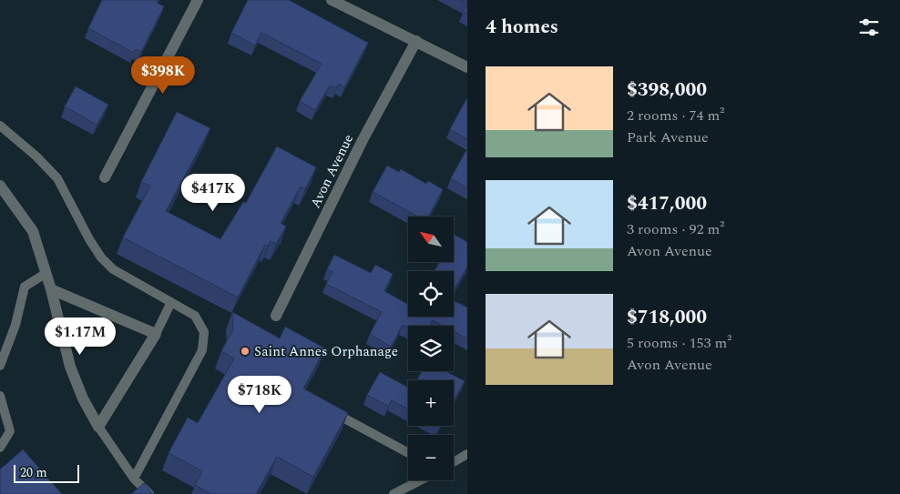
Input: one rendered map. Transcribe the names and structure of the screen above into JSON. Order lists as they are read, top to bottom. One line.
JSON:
{"streets":{"street":["Avon Avenue"]},"places":["Saint Annes Orphanage"],"scale_bar":"20 m","north":"top left","page":{"heading":"4 homes","list":[{"name":"$398,000","note":"2 rooms · 74 m² · Park Avenue"},{"name":"$417,000","note":"3 rooms · 92 m² · Avon Avenue"},{"name":"$718,000","note":"5 rooms · 153 m² · Avon Avenue"}],"price":["$398K","$417K","$1.17M","$718K"],"map_buttons":["+","−"],"scale":"20 m"}}
